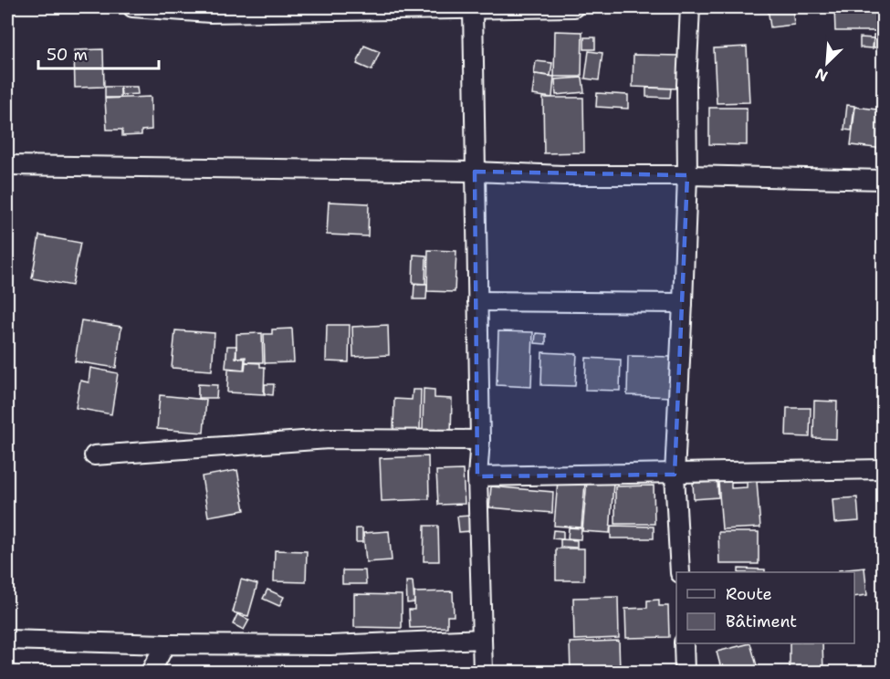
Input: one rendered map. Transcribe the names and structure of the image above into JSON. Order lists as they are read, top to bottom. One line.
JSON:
{"legend":["Route","Bâtiment"],"scale_bar":"50 m","north":"bottom left"}
